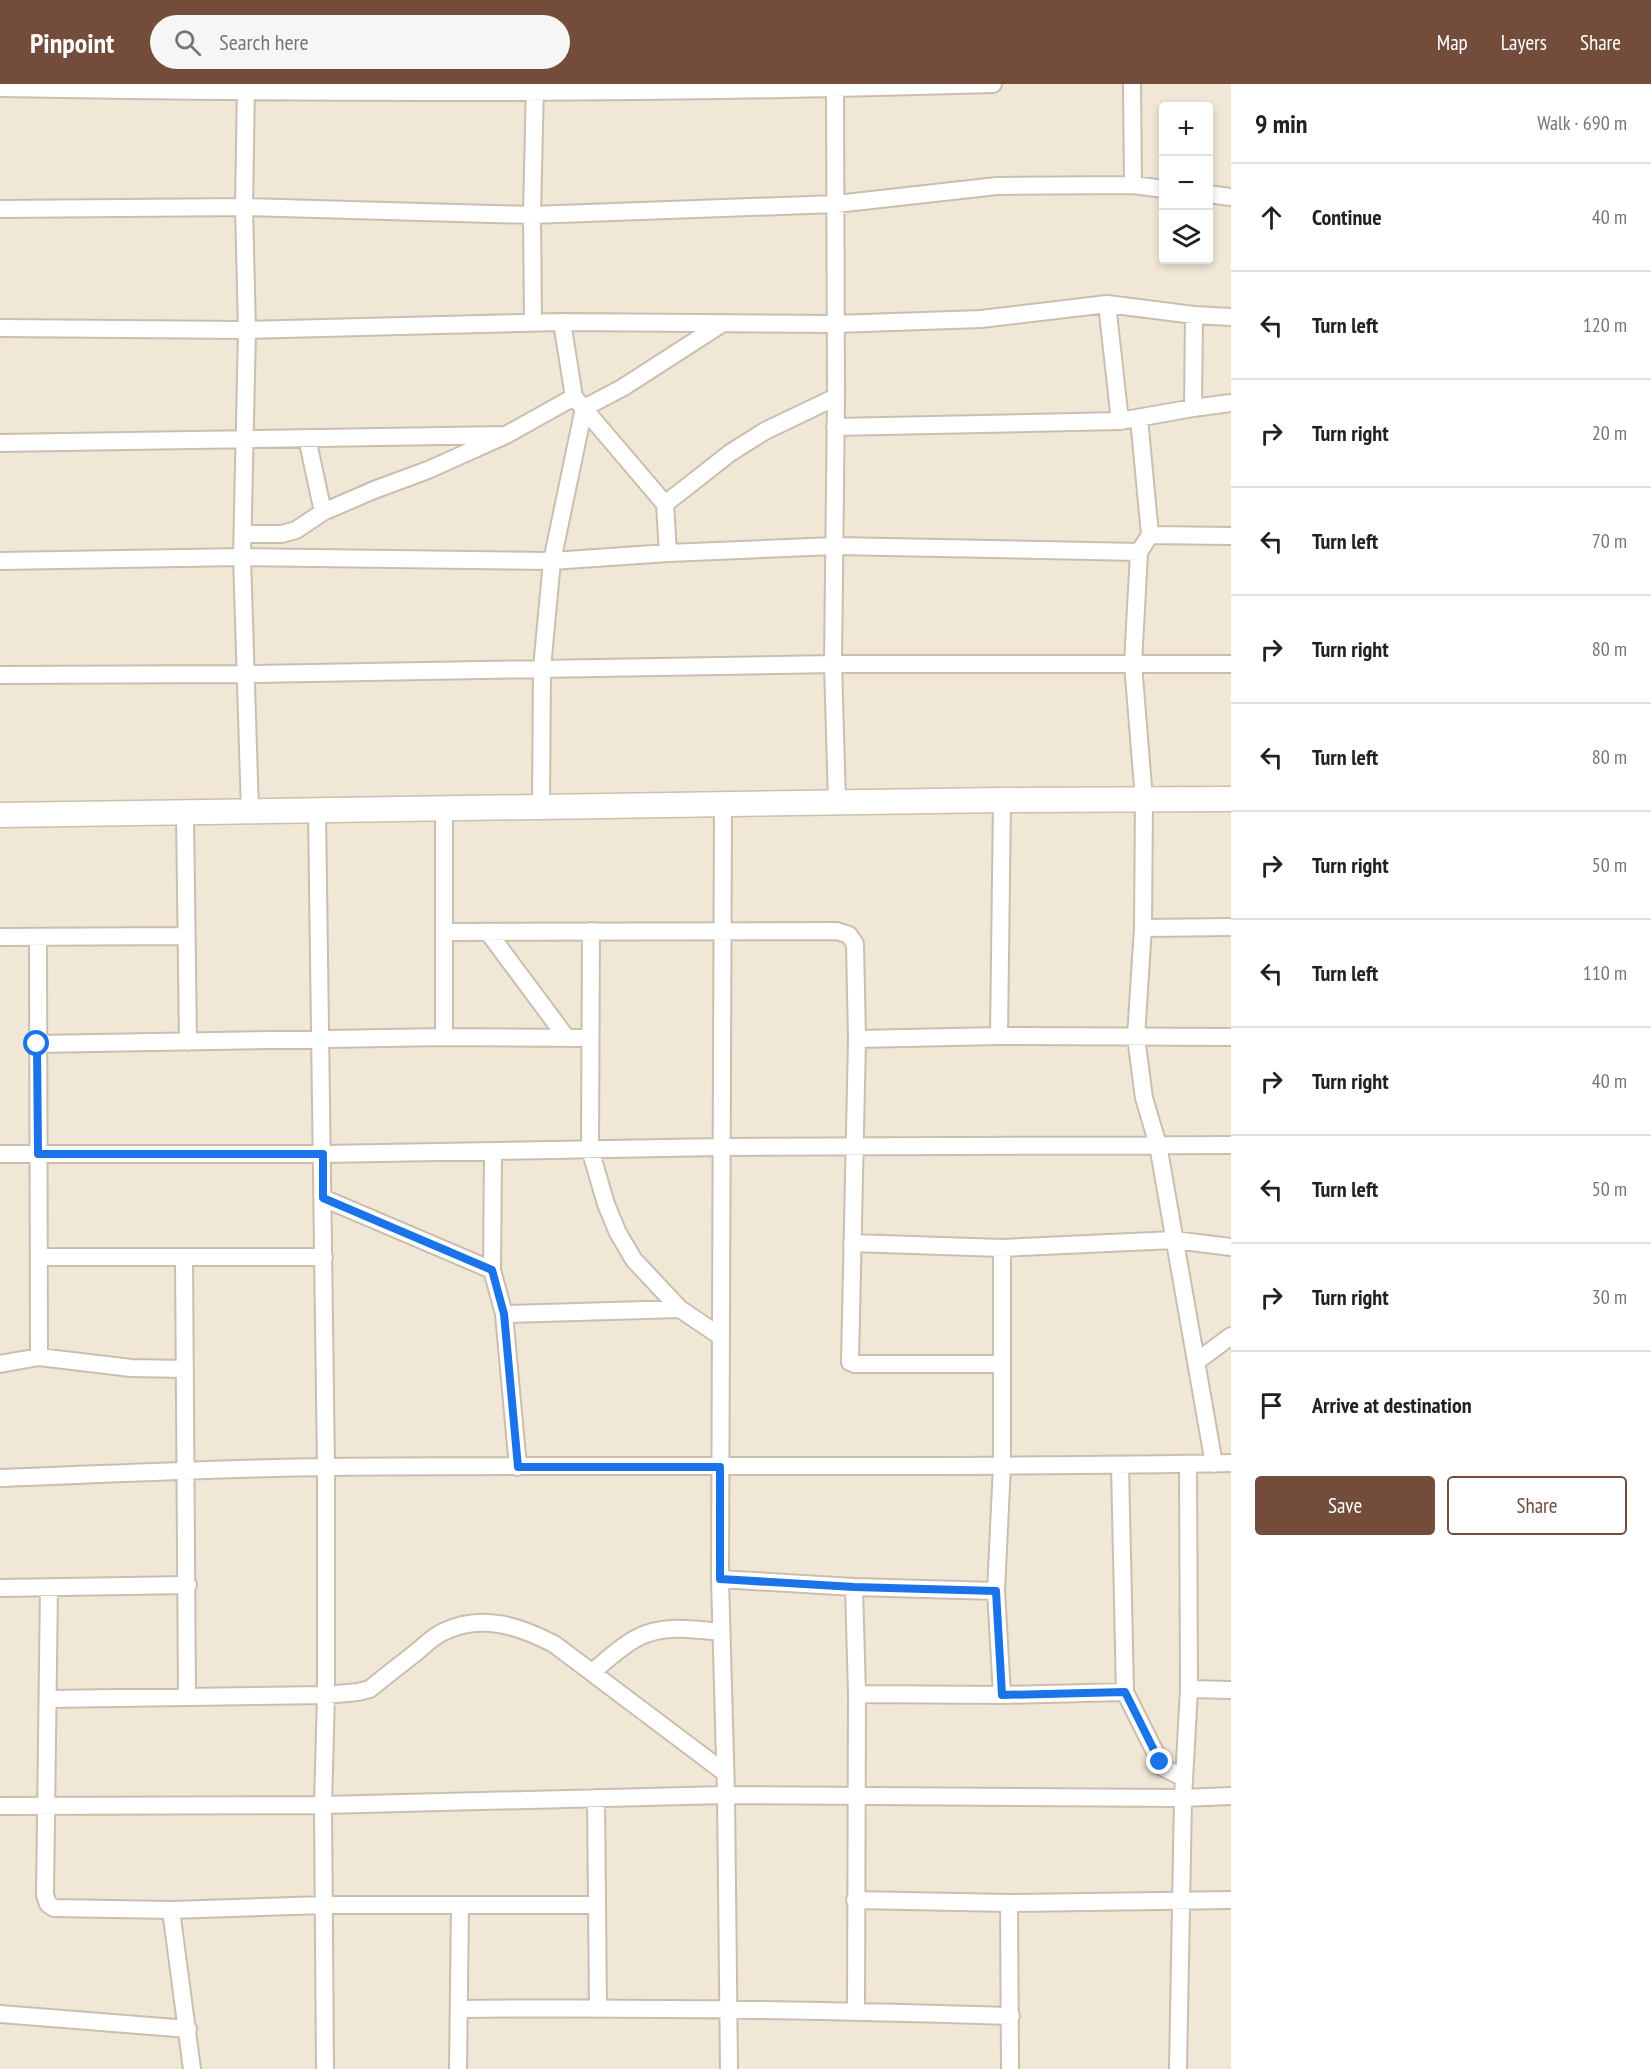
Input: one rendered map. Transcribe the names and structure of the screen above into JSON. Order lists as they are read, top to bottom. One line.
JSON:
{"page":{"header":"Pinpoint","search":"Search here","nav":["Map","Layers","Share"],"heading":["9 min","Walk · 690 m"],"map_buttons":["+","−"],"list":[["Continue","40 m"],["Turn left","120 m"],["Turn right","20 m"],["Turn left","70 m"],["Turn right","80 m"],["Turn left","80 m"],["Turn right","50 m"],["Turn left","110 m"],["Turn right","40 m"],["Turn left","50 m"],["Turn right","30 m"],"Arrive at destination"],"buttons":["Save","Share"]}}
